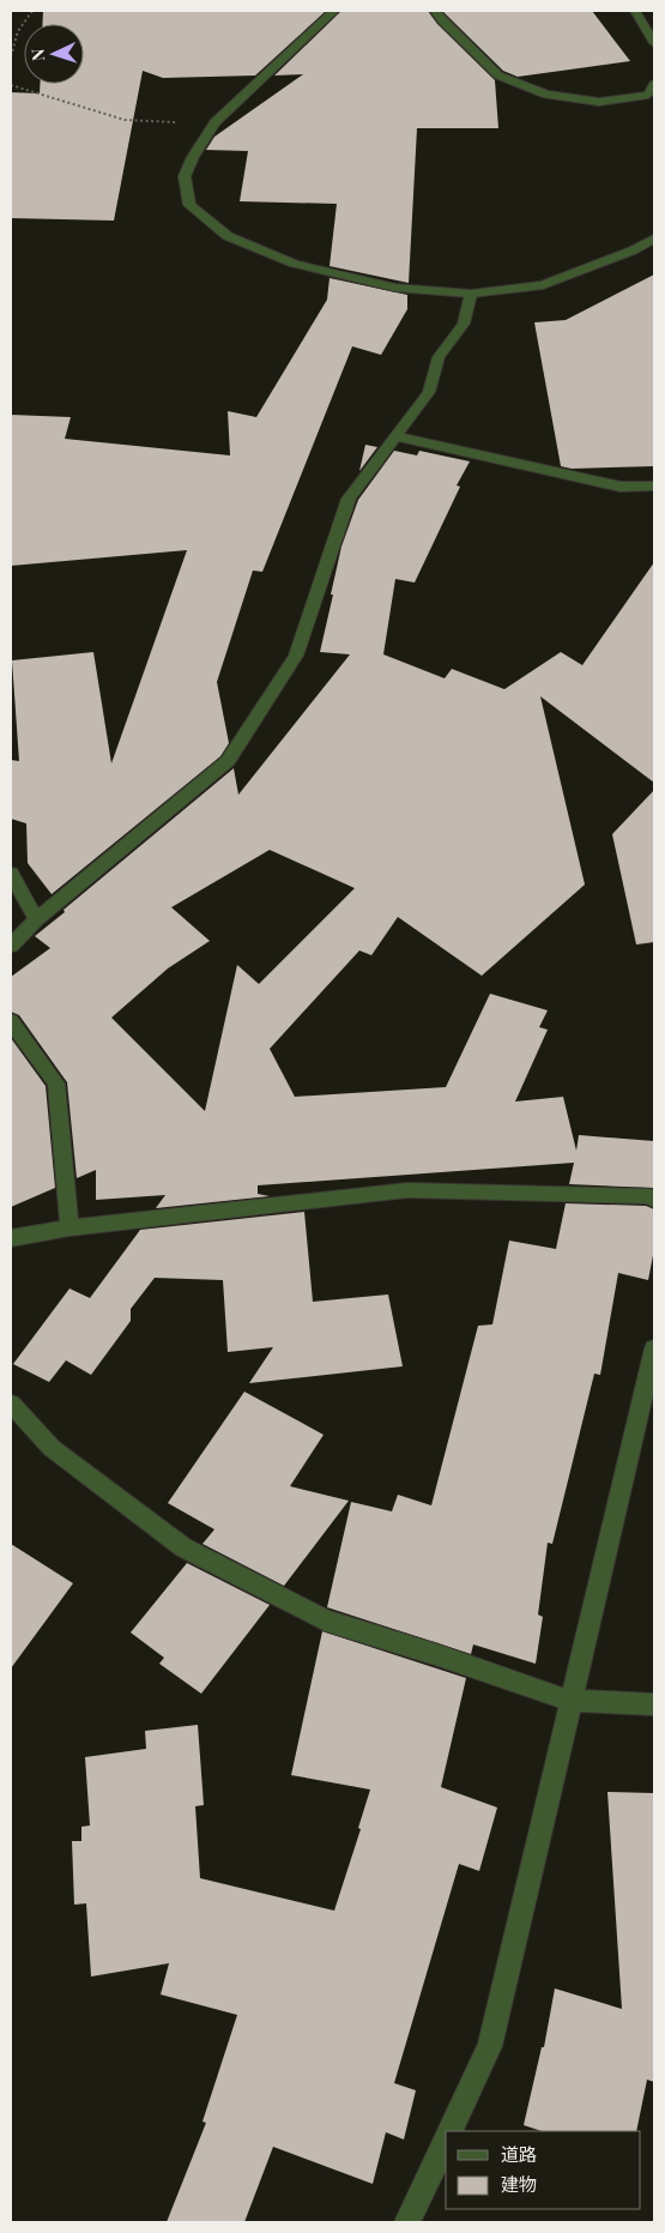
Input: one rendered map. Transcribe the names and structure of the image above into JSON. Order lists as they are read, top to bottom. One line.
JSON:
{"legend":["道路","建物"],"north":"left"}
